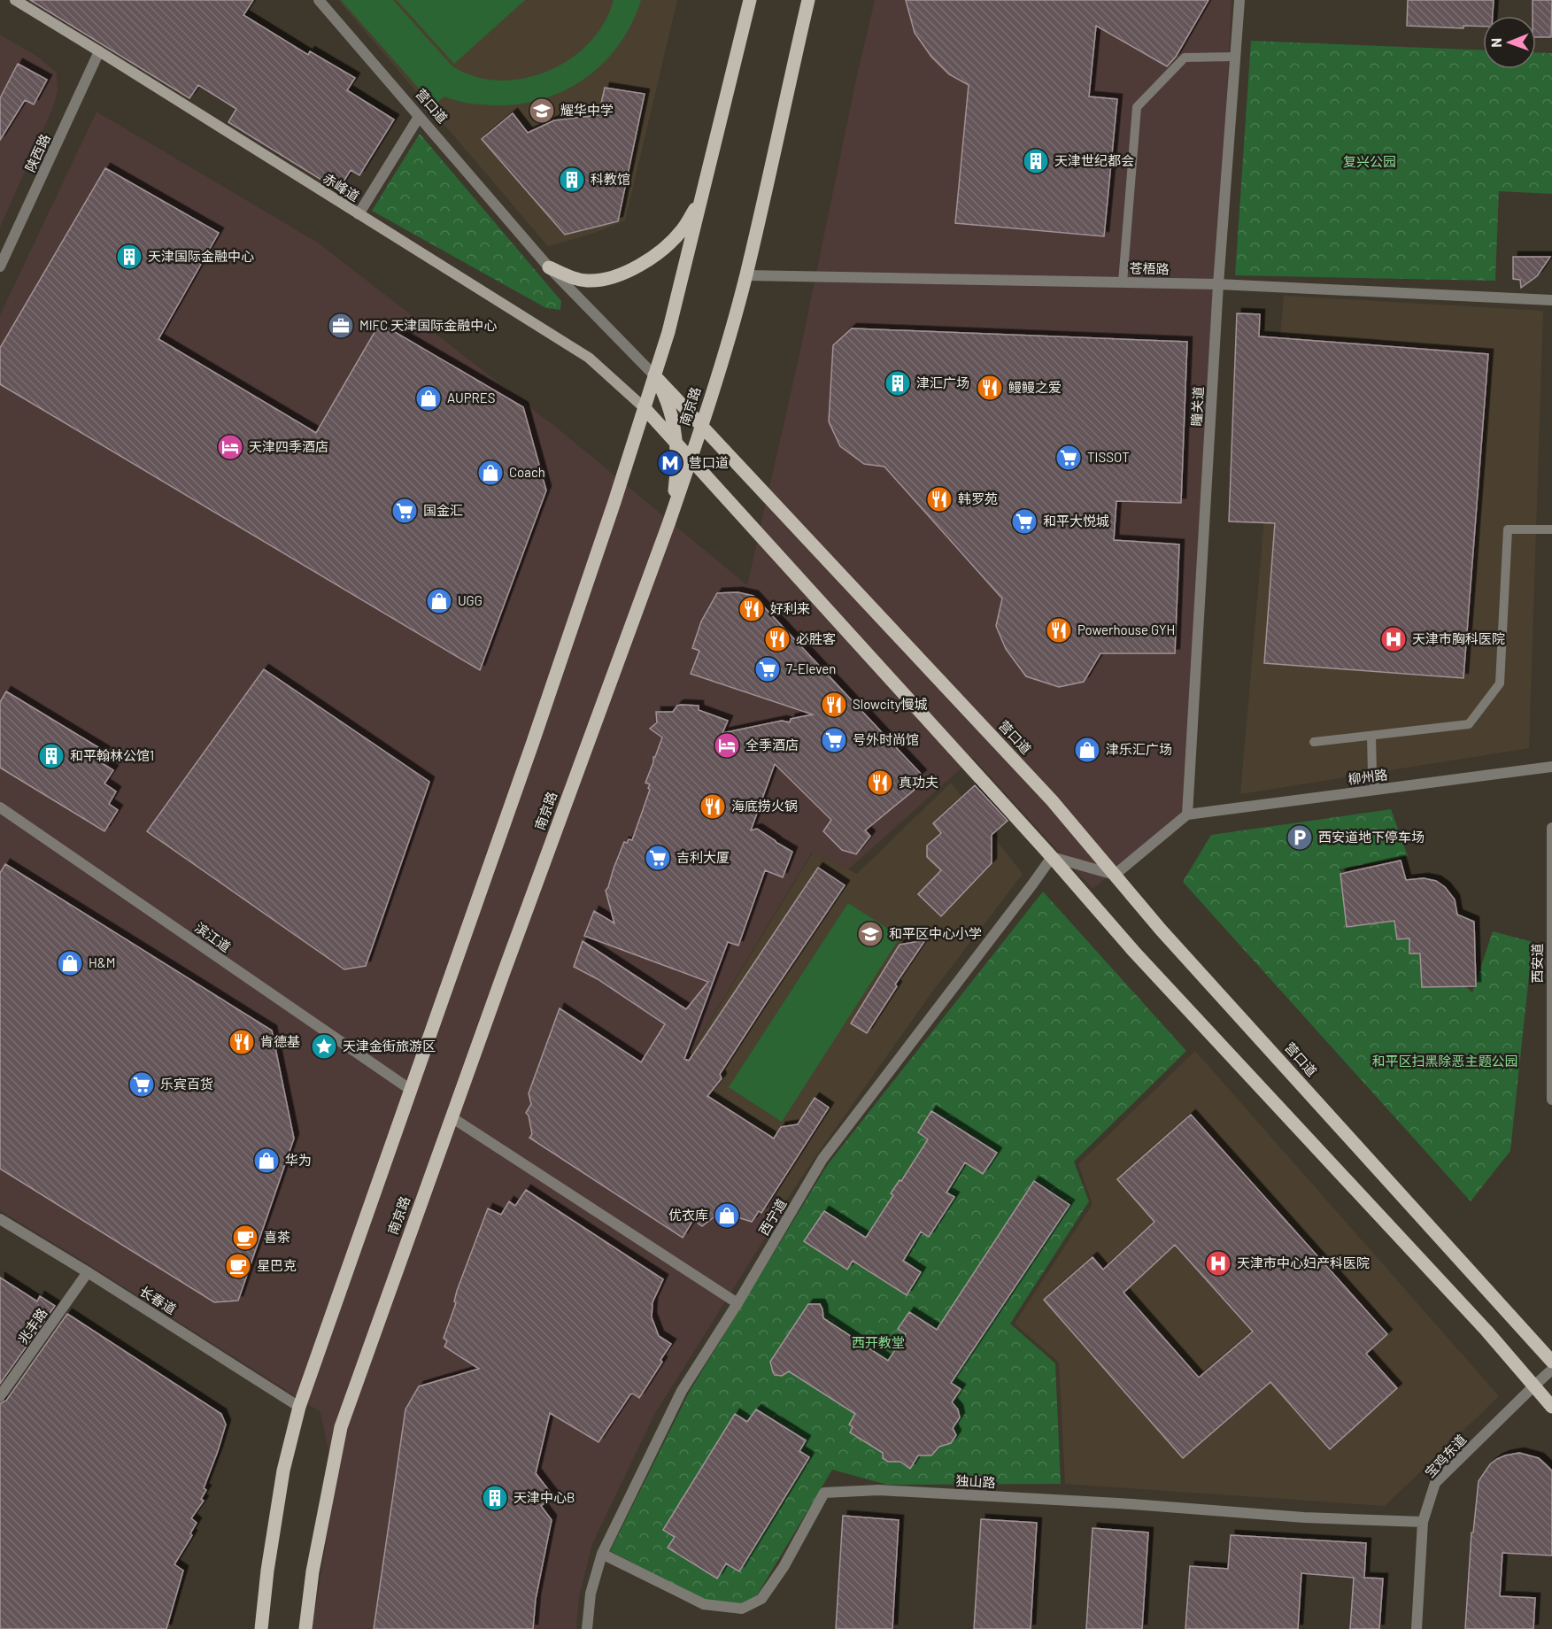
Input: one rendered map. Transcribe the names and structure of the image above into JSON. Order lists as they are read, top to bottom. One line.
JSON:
{"streets":{"main road":["营口道","赤峰道","南京路"],"street":["陕西路","苍梧路","瞳关道","柳州路","滨江道","西安道","西宁道","长春道","兆丰路","宝鸡东道","独山路"]},"crossings":[["营口道","南京路"],["陕西路","赤峰道"],["苍梧路","南京路"],["苍梧路","瞳关道"],["瞳关道","柳州路"],["西宁道","独山路"],["长春道","兆丰路"],["宝鸡东道","独山路"]],"parks":["复兴公园","和平区扫黑除恶主题公园","西开教堂"],"places":{"school or university":["耀华中学","和平区中心小学"],"building":["天津世纪都会","科教馆","天津国际金融中心","津汇广场","和平翰林公馆1","天津中心B"],"office":["MIFC 天津国际金融中心"],"restaurant":["鳗鳗之爱","韩罗苑","好利来","Powerhouse GYH","必胜客","Slowcity慢城","真功夫","海底捞火锅","肯德基"],"shop":["AUPRES","Coach","UGG","津乐汇广场","H&M","华为","优衣库"],"hotel":["天津四季酒店","全季酒店"],"supermarket":["TISSOT","国金汇","和平大悦城","7-Eleven","号外时尚馆","吉利大厦","乐宾百货"],"metro station":["营口道"],"hospital":["天津市胸科医院","天津市中心妇产科医院"],"parking":["西安道地下停车场"],"place":["天津金街旅游区"],"cafe":["喜茶","星巴克"]},"north":"left"}
